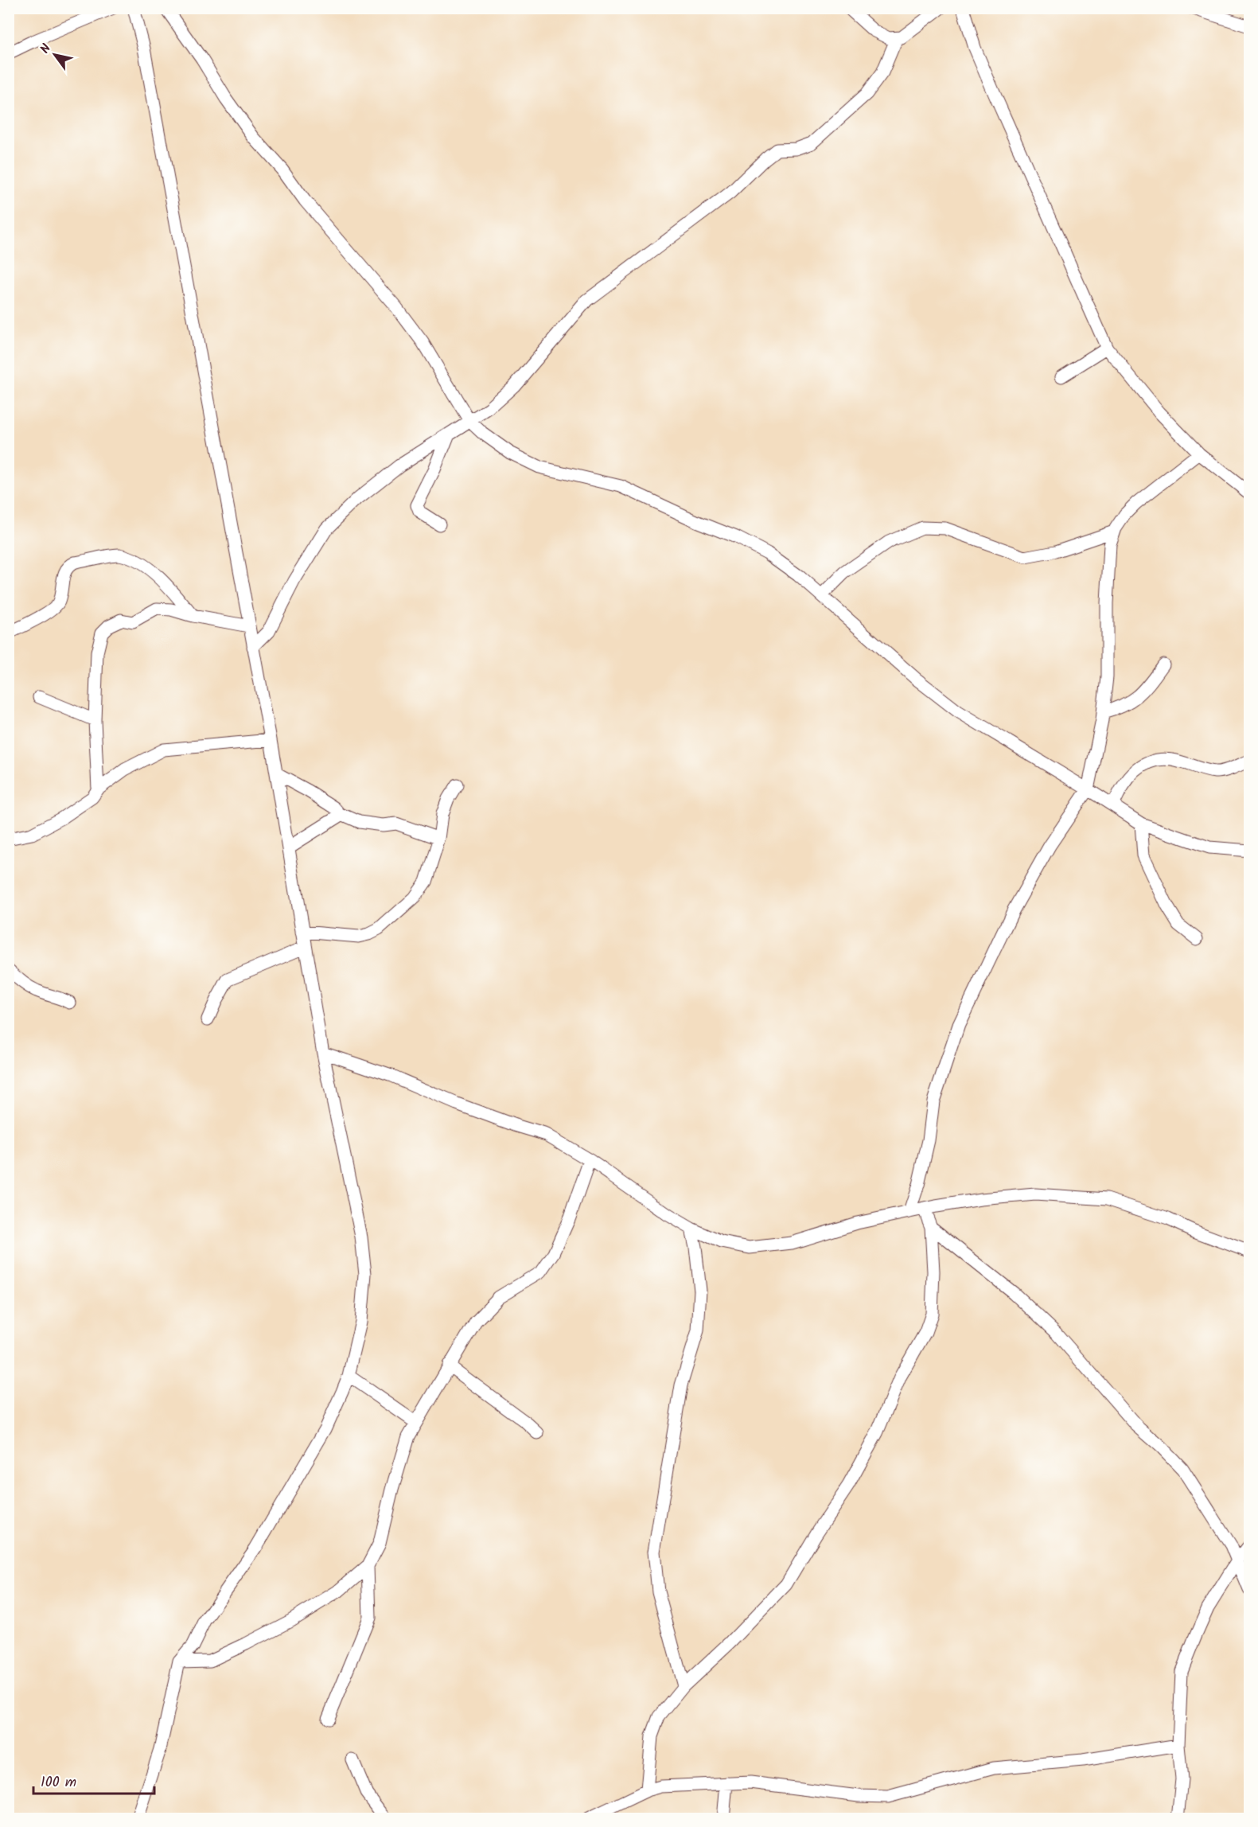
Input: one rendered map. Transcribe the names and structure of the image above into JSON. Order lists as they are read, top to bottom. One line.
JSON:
{"scale_bar":"100 m","north":"top left"}
